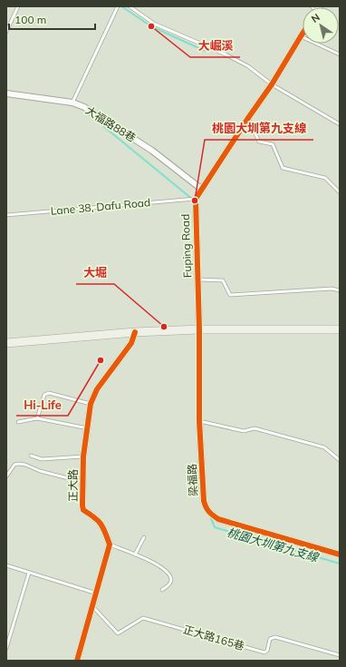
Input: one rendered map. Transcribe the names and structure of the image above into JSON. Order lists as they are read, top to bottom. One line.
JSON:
{"streets":{"street":["大福路88巷","Fuping Road","梁福路","正大路"],"lane":["Lane 38, Dafu Road","正大路165巷"]},"crossings":[["大福路88巷","Fuping Road"],["Lane 38, Dafu Road","Fuping Road"],["Fuping Road","梁福路"]],"water":["桃園大圳第九支線"],"places":["大崛溪","桃園大圳第九支線","大堀","Hi-Life"],"scale_bar":"100 m","north":"top left"}
